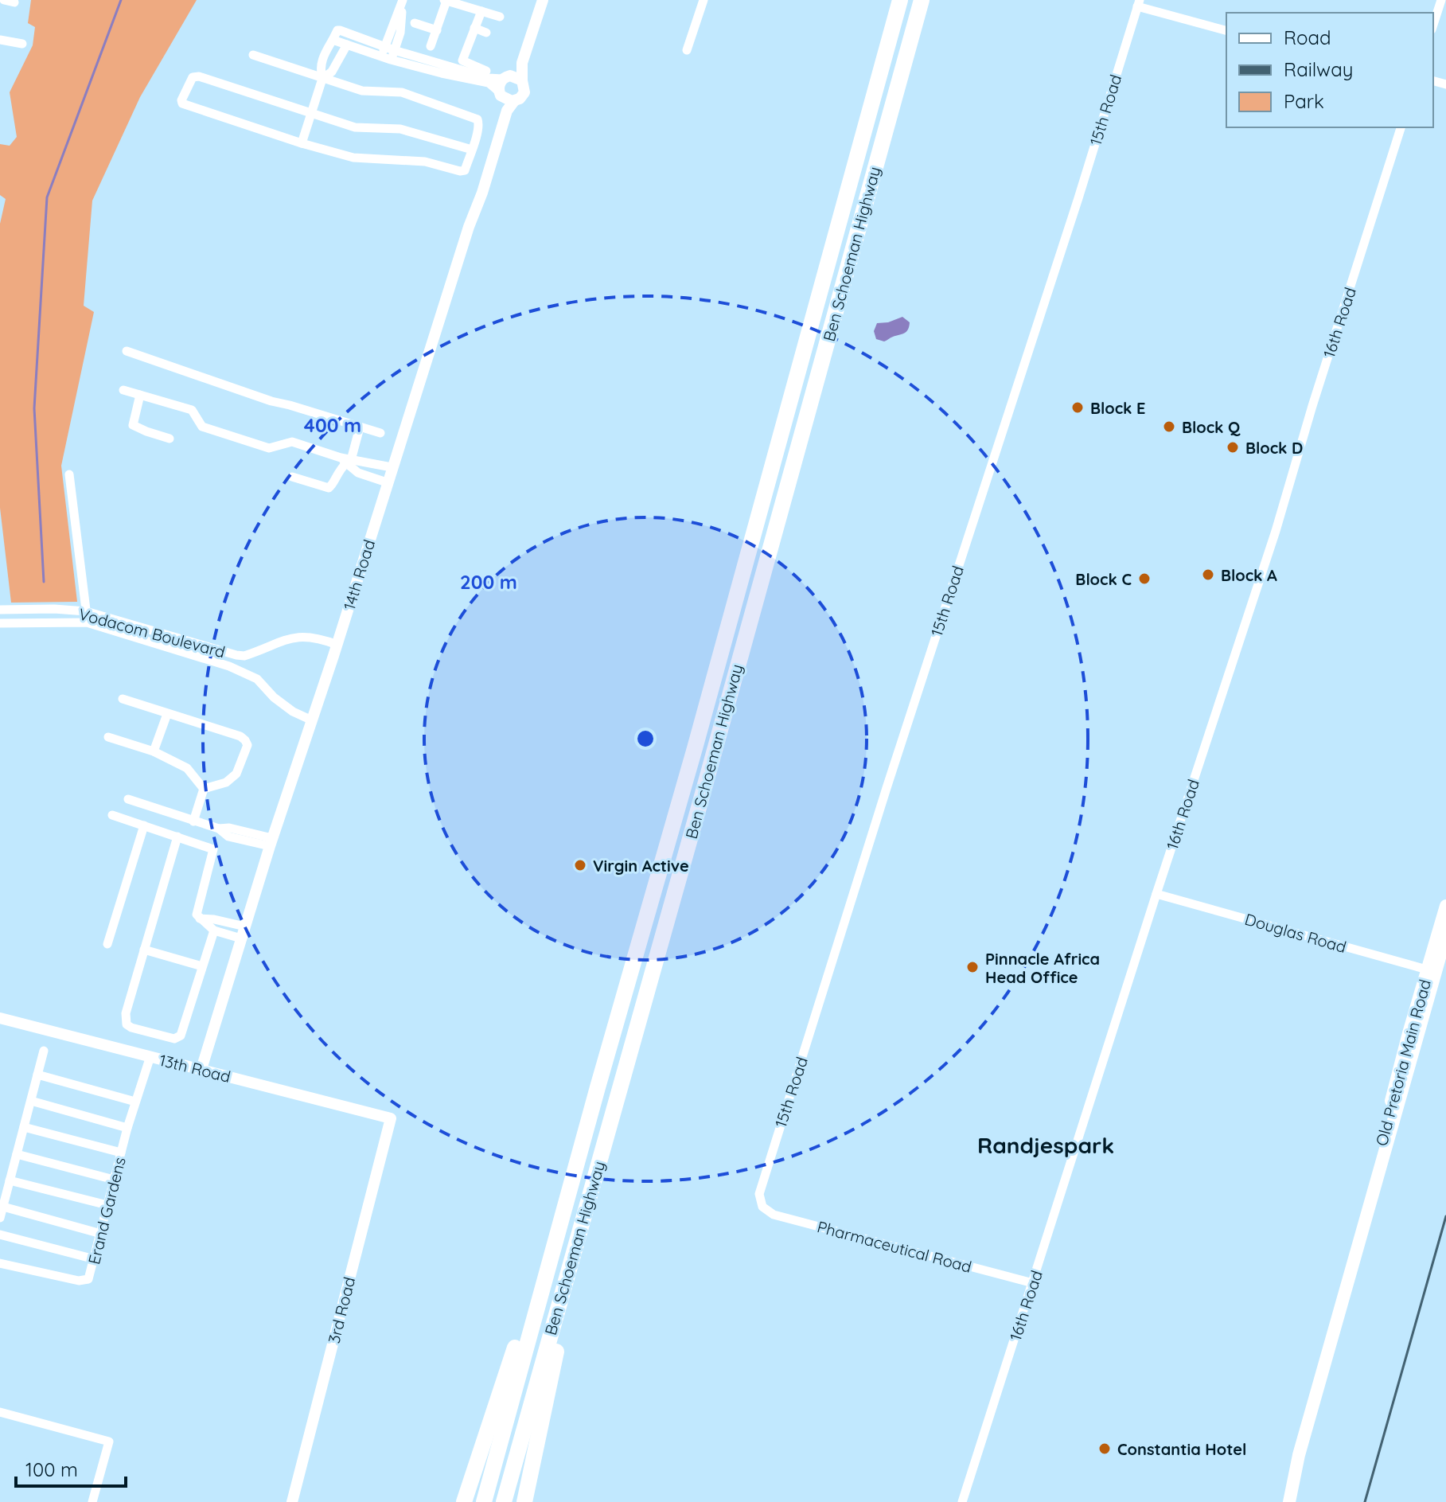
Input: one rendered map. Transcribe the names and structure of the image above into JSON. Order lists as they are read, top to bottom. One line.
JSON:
{"streets":{"highway":["Ben Schoeman Highway"],"main road":["Old Pretoria Main Road"],"street":["15th Road","16th Road","14th Road","Vodacom Boulevard","Douglas Road","13th Road","Erand Gardens","Pharmaceutical Road","3rd Road"]},"crossings":[["15th Road","Pharmaceutical Road"],["16th Road","Douglas Road"],["16th Road","Pharmaceutical Road"],["14th Road","Vodacom Boulevard"],["14th Road","13th Road"],["Douglas Road","Old Pretoria Main Road"],["13th Road","Erand Gardens"],["13th Road","3rd Road"]],"districts":["Randjespark"],"places":["Block E","Block Q","Block D","Block A","Block C","Virgin Active","Pinnacle Africa Head Office","Constantia Hotel"],"legend":["Road","Railway","Park"],"scale_bar":"100 m","rings":["400 m","200 m"]}
